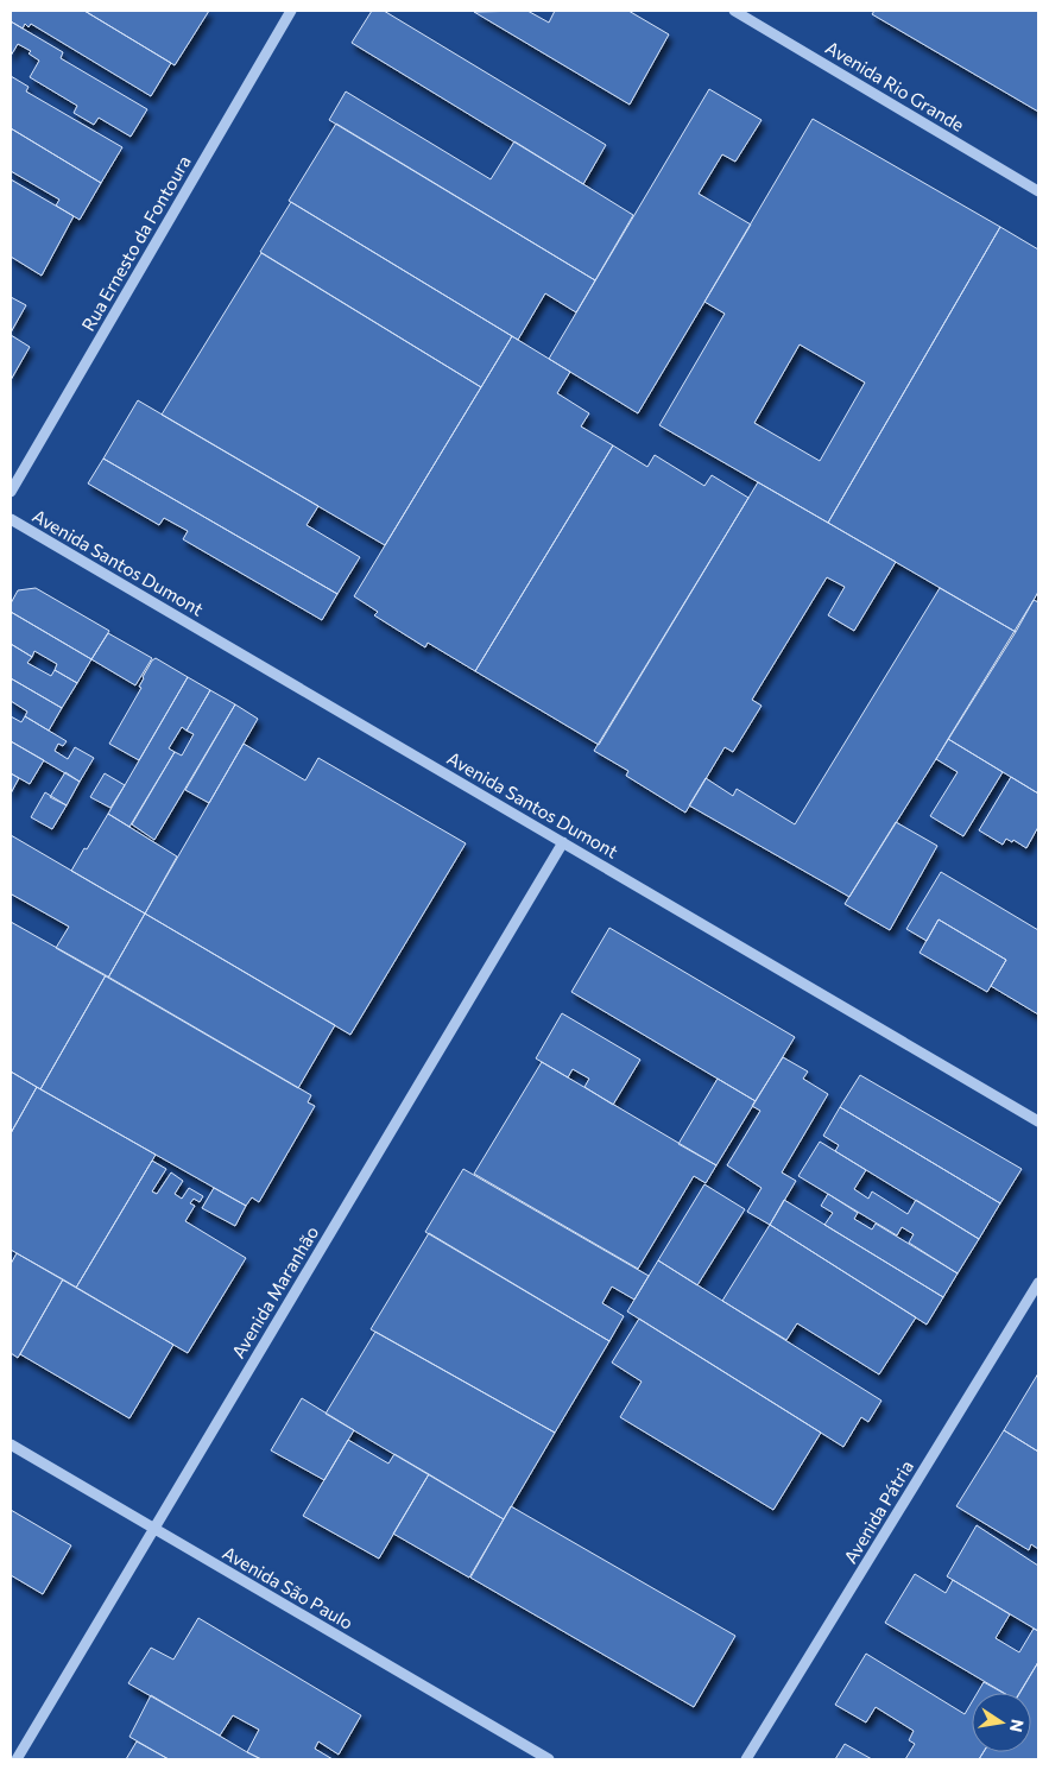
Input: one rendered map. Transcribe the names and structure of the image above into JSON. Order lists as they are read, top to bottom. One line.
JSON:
{"streets":{"street":["Avenida Rio Grande","Rua Ernesto da Fontoura","Avenida Santos Dumont","Avenida Maranhão","Avenida Pátria","Avenida São Paulo"]},"crossings":[["Avenida Santos Dumont","Avenida Maranhão"],["Avenida Maranhão","Avenida São Paulo"]],"north":"right"}
